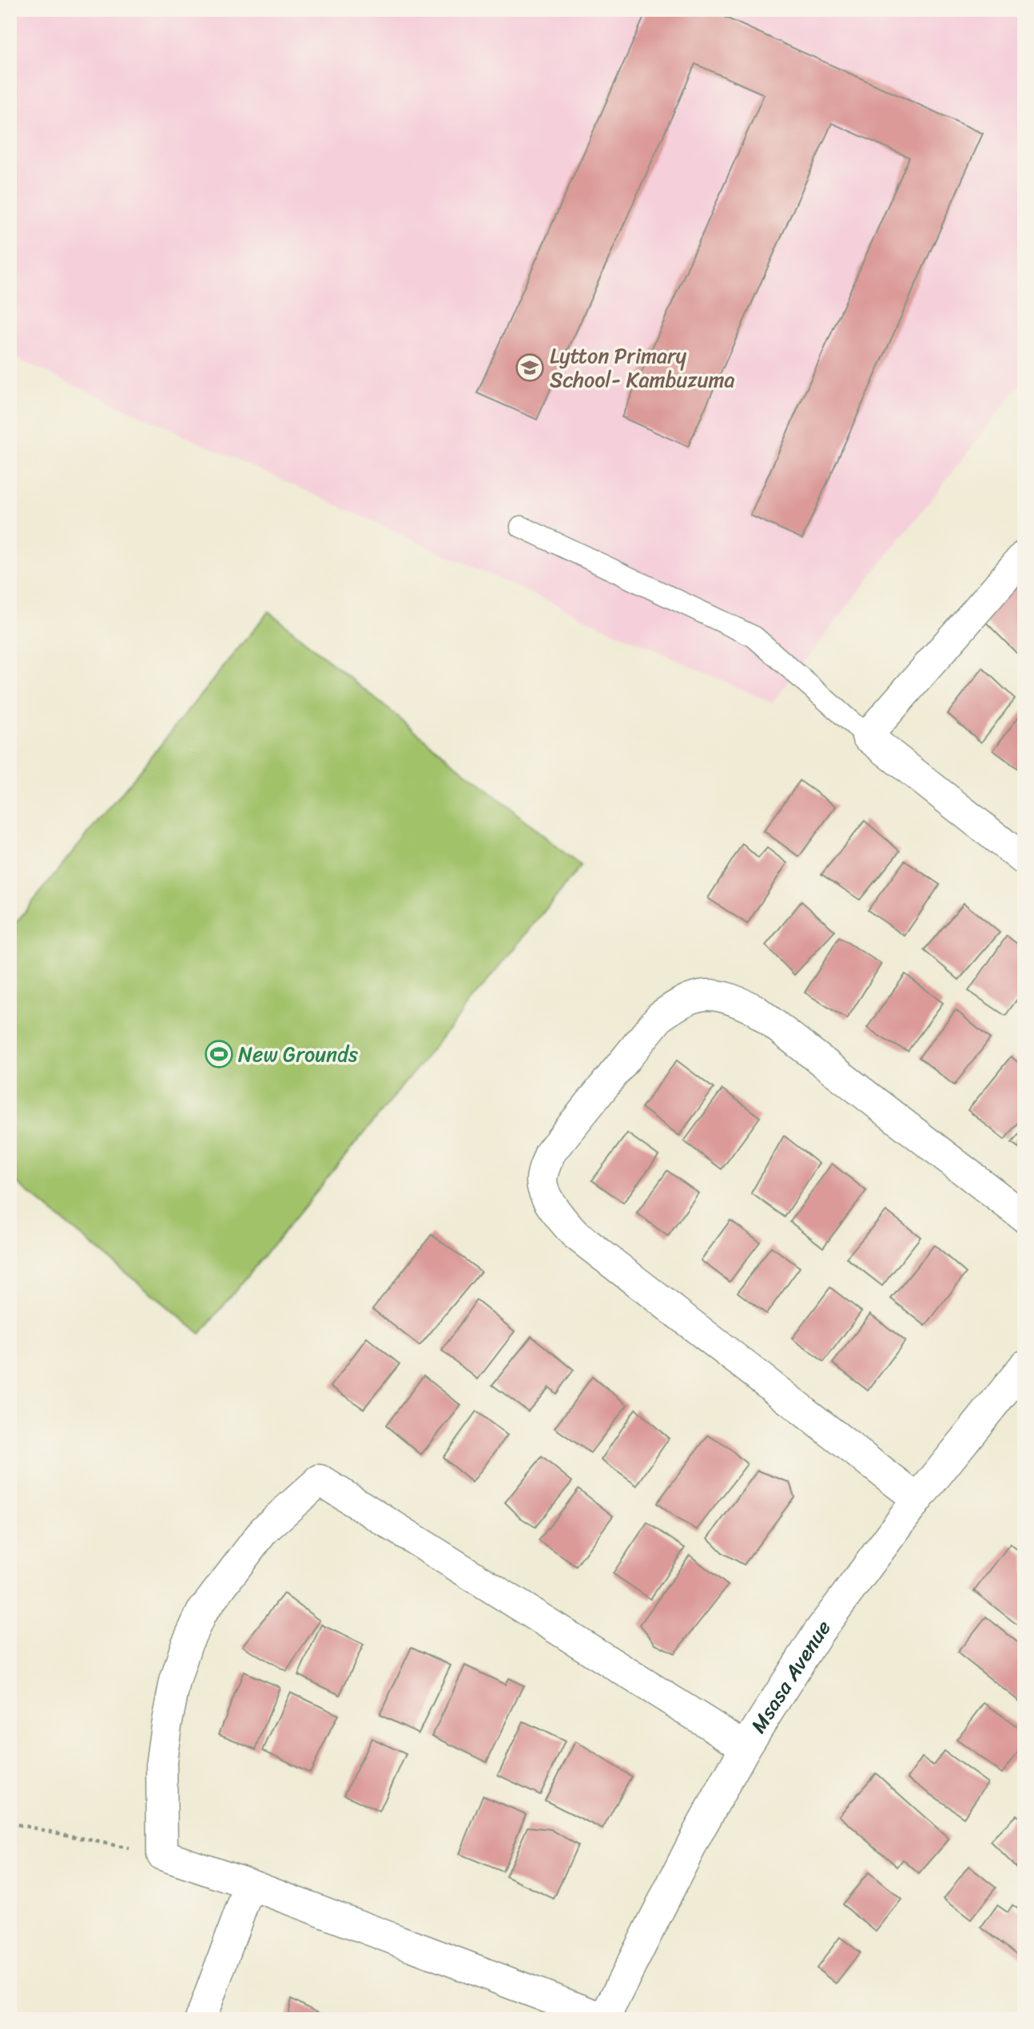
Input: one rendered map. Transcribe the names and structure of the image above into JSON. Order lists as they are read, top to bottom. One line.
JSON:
{"streets":{"street":["Msasa Avenue"]},"places":{"school or university":["Lytton Primary School- Kambuzuma"],"sports":["New Grounds"]}}
